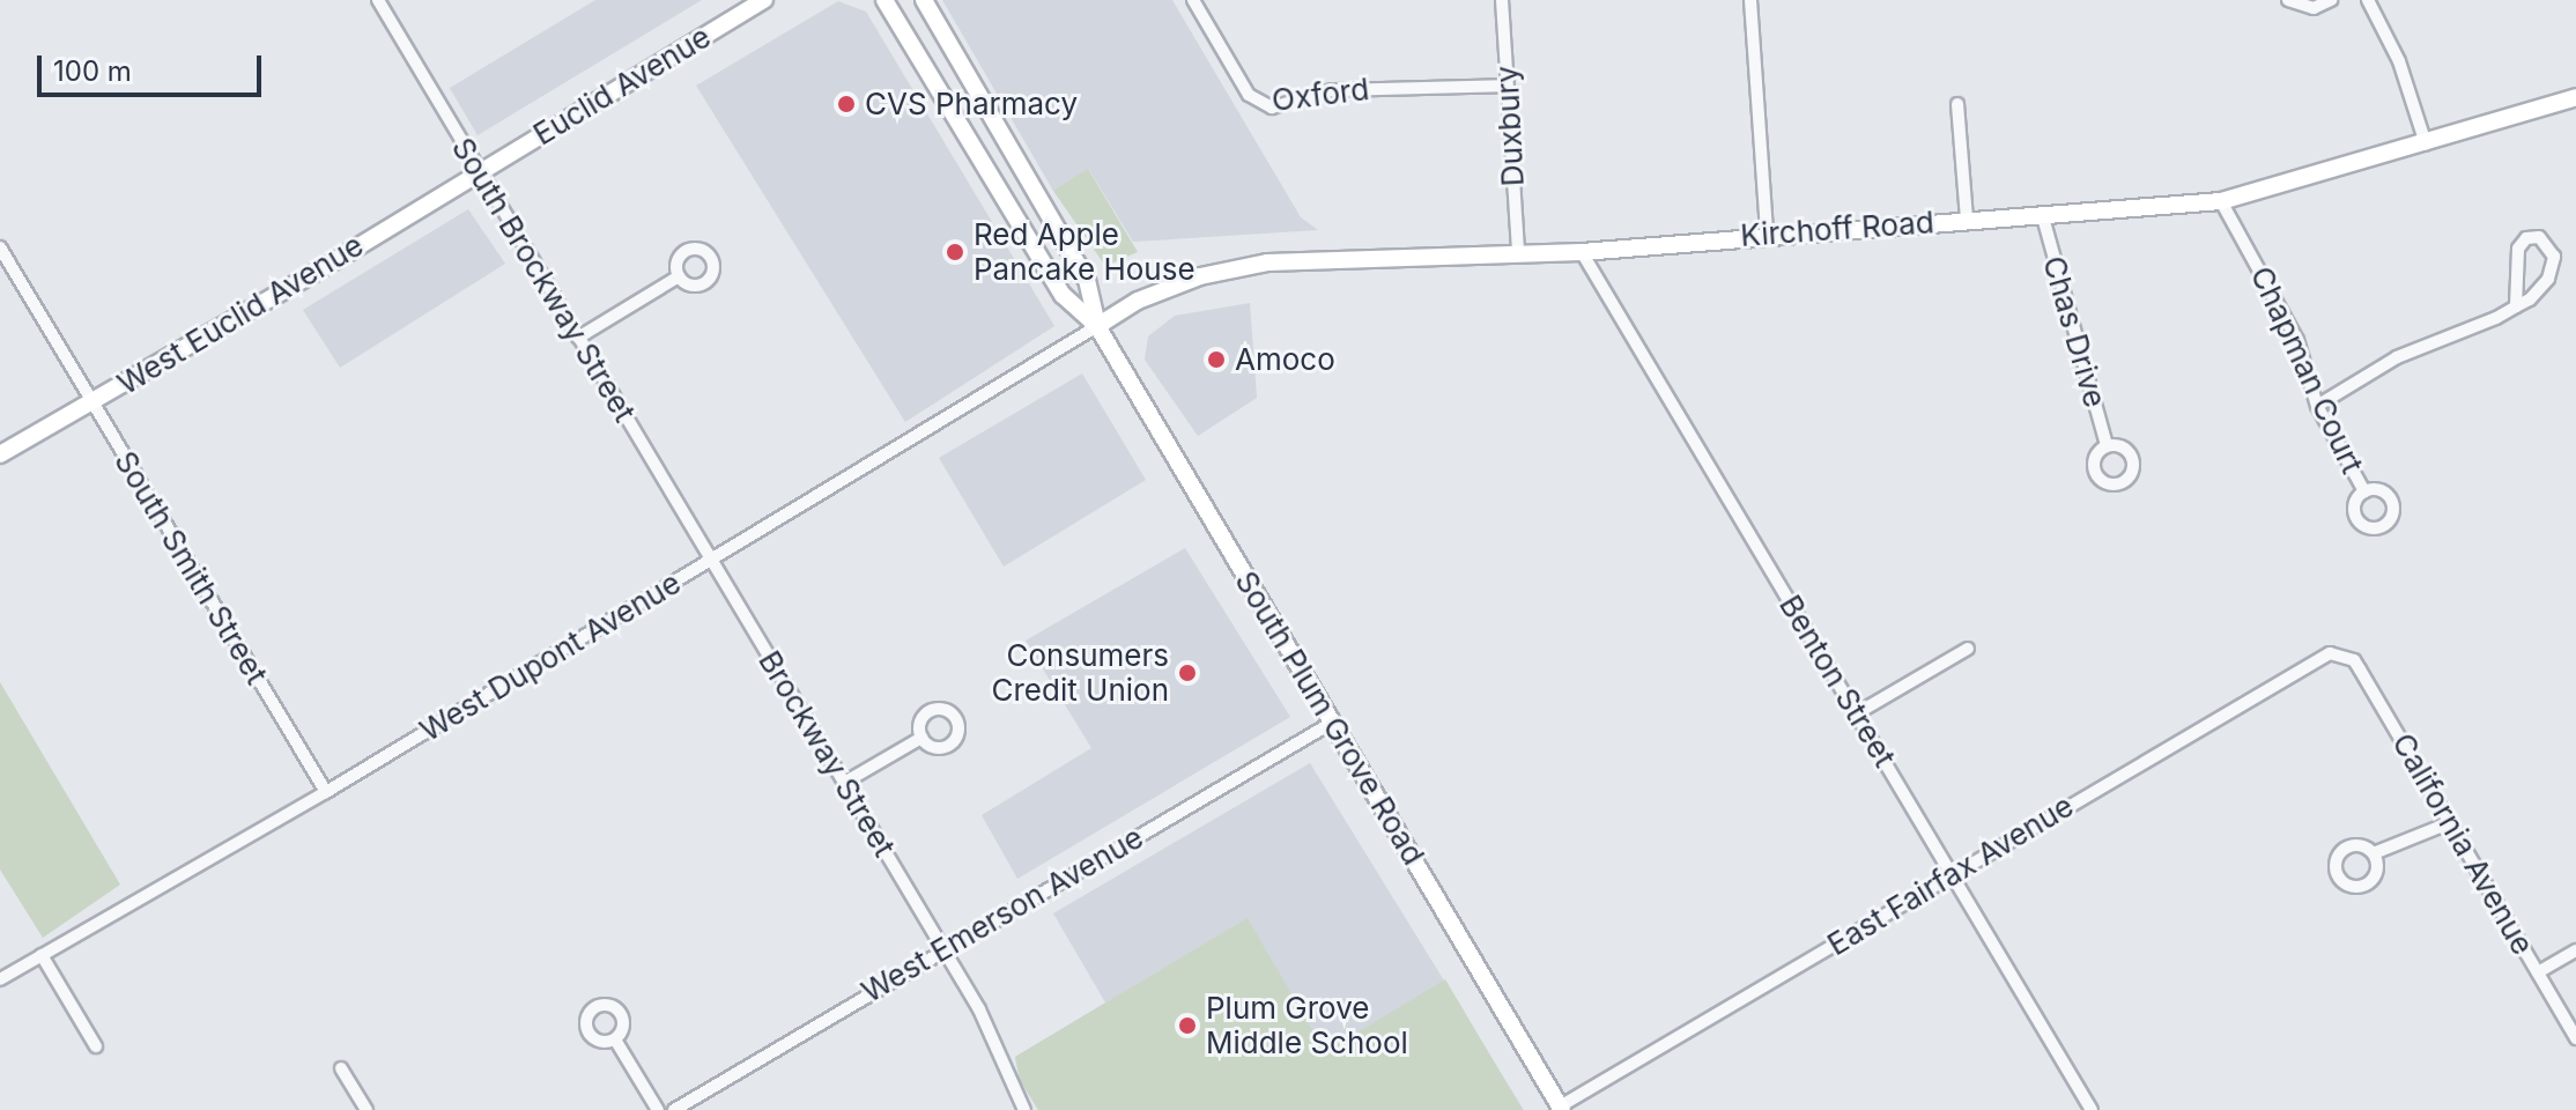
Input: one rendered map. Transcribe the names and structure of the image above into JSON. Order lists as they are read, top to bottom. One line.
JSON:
{"streets":{"main road":["Euclid Avenue","Kirchoff Road","West Euclid Avenue","South Plum Grove Road"],"street":["Oxford","Duxbury","South Brockway Street","Chas Drive","Chapman Court","South Smith Street","West Dupont Avenue","Benton Street","Brockway Street","California Avenue","East Fairfax Avenue","West Emerson Avenue"]},"crossings":[["Euclid Avenue","South Brockway Street"],["Euclid Avenue","West Euclid Avenue"],["Oxford","Duxbury"],["Duxbury","Kirchoff Road"],["Kirchoff Road","Chas Drive"],["Kirchoff Road","Chapman Court"],["Kirchoff Road","West Dupont Avenue"],["Kirchoff Road","Benton Street"],["Kirchoff Road","South Plum Grove Road"],["South Brockway Street","West Euclid Avenue"],["South Brockway Street","West Dupont Avenue"],["South Brockway Street","Brockway Street"],["West Euclid Avenue","South Smith Street"],["South Smith Street","West Dupont Avenue"],["West Dupont Avenue","South Plum Grove Road"],["West Dupont Avenue","Brockway Street"],["Benton Street","East Fairfax Avenue"],["South Plum Grove Road","East Fairfax Avenue"],["South Plum Grove Road","West Emerson Avenue"],["Brockway Street","West Emerson Avenue"],["California Avenue","East Fairfax Avenue"]],"places":["CVS Pharmacy","Red Apple Pancake House","Amoco","Consumers Credit Union","Plum Grove Middle School"],"scale_bar":"100 m"}
